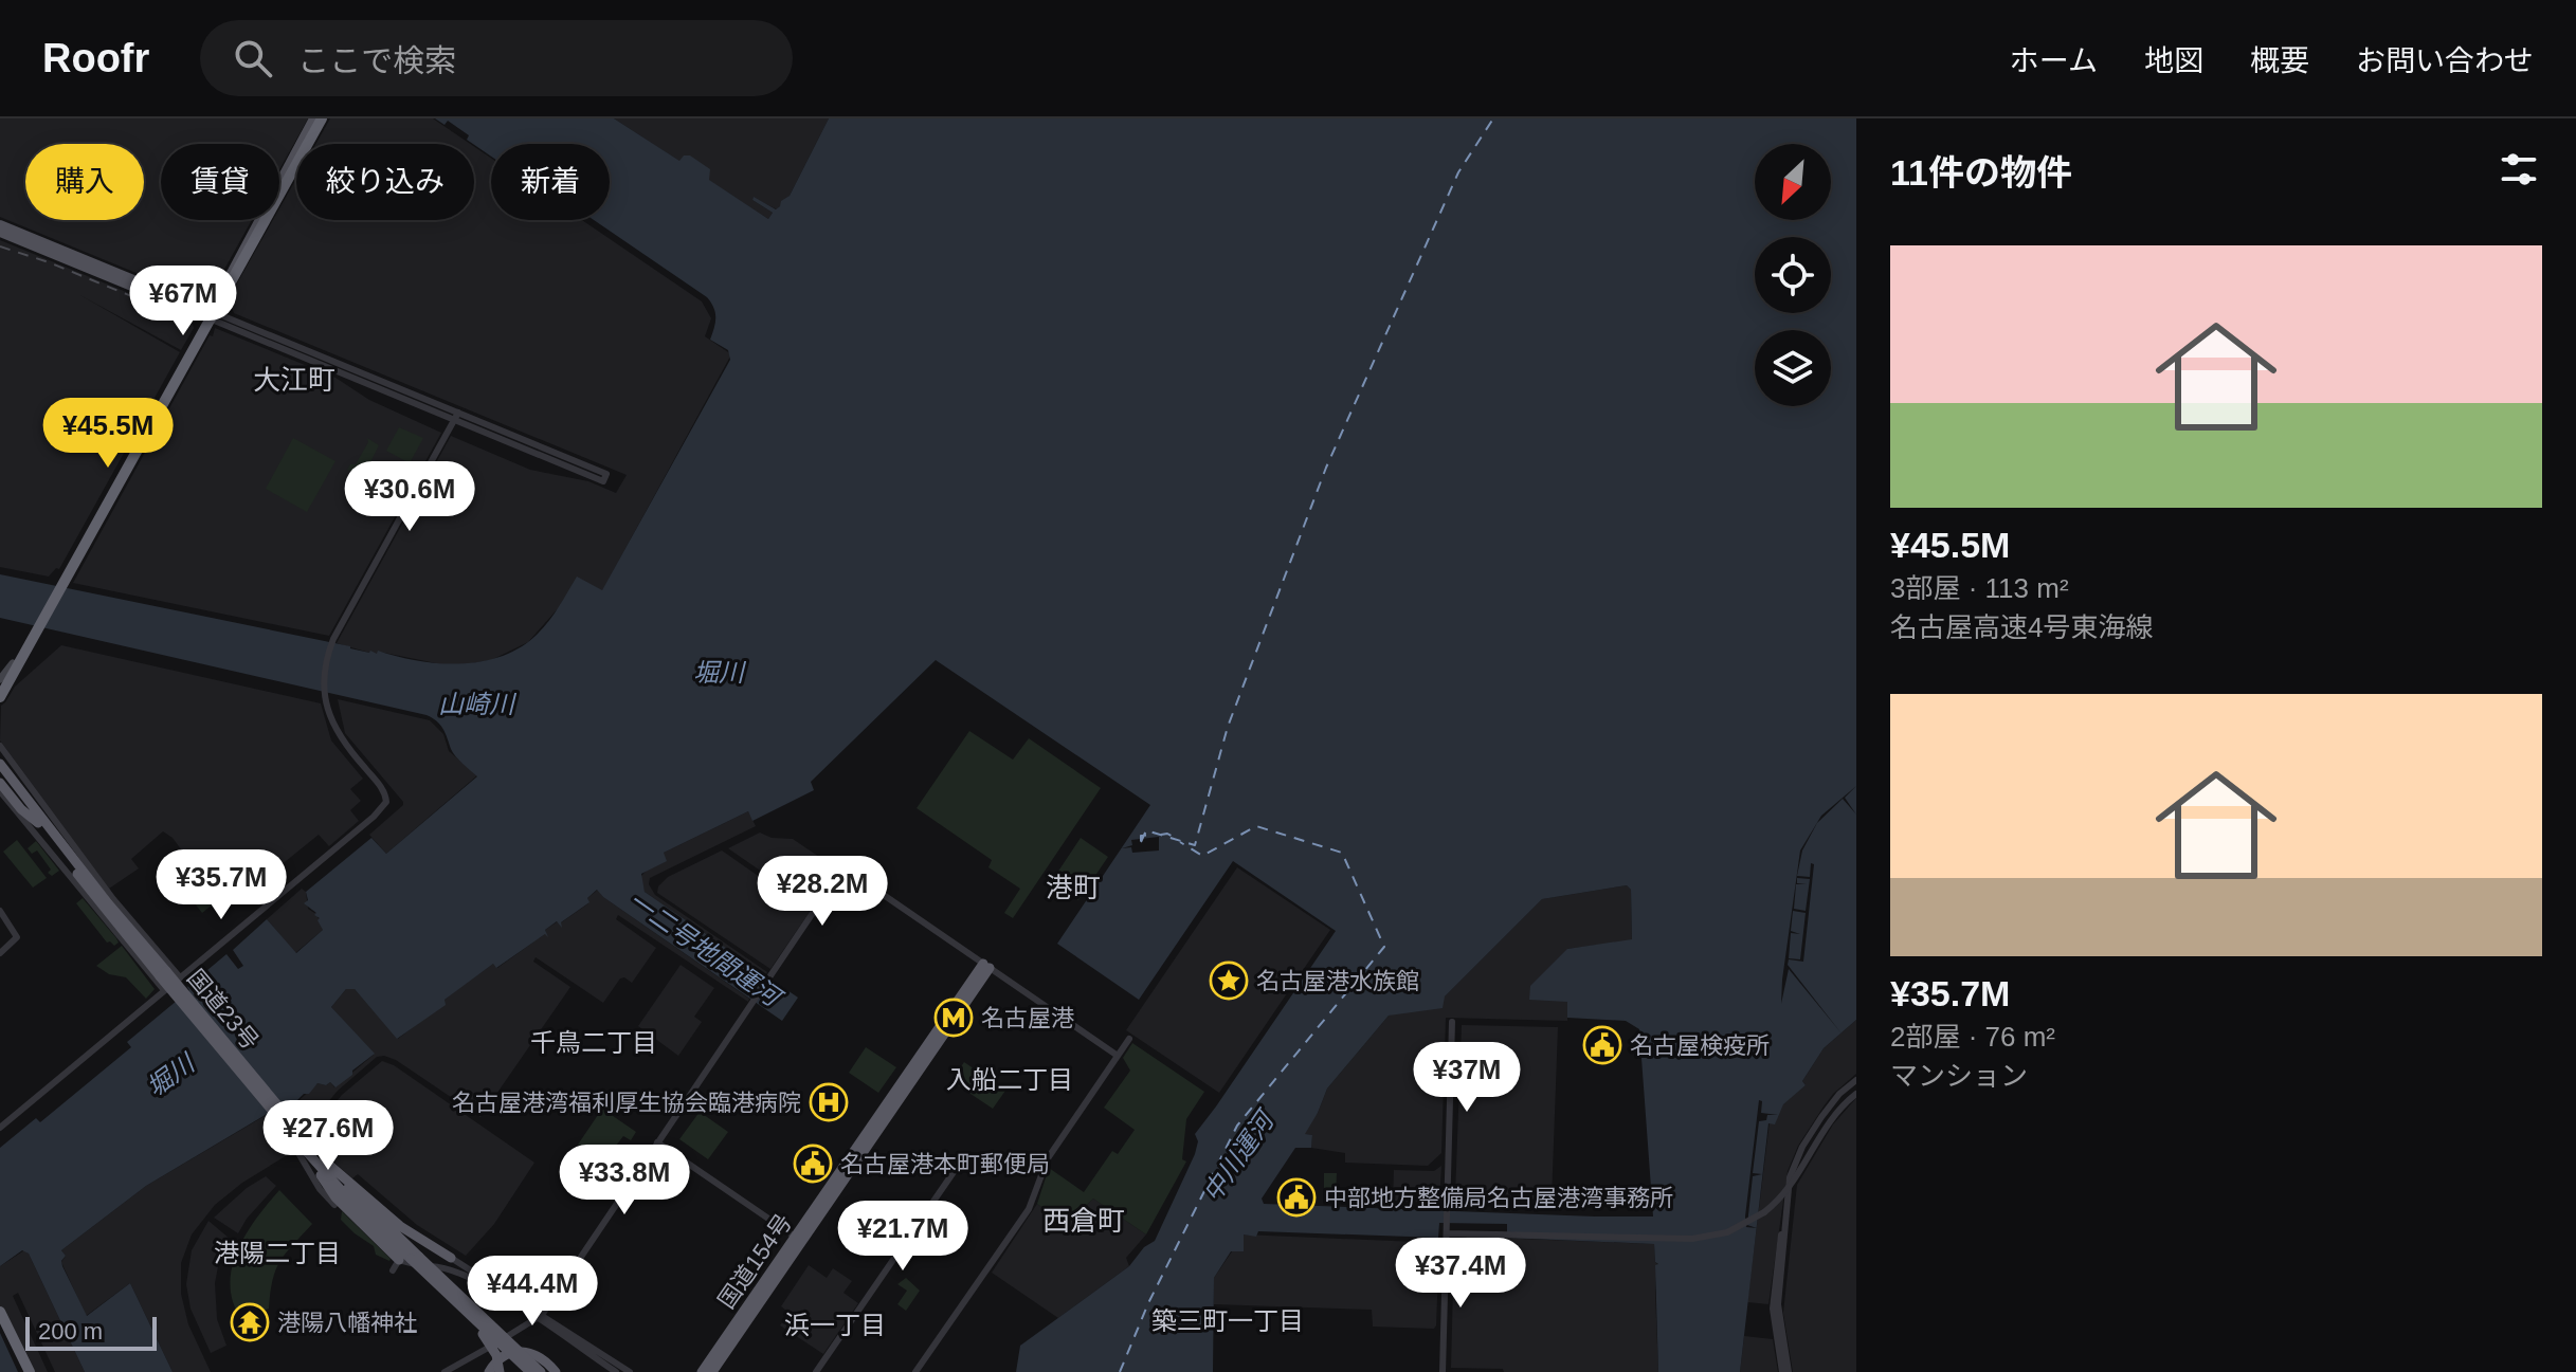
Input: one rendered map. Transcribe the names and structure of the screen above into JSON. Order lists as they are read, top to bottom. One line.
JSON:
{"streets":{"highway":["国道23号","国道154号"]},"districts":["大江町","港町","千鳥二丁目","入船二丁目","西倉町","港陽二丁目","築三町一丁目","浜一丁目"],"water":["堀川","山崎川","一二号地間運河","中川運河"],"places":{"place":["名古屋港水族館"],"metro station":["名古屋港"],"public building":["名古屋検疫所","名古屋港本町郵便局","中部地方整備局名古屋港湾事務所"],"hospital":["名古屋港湾福利厚生協会臨港病院"],"temple":["港陽八幡神社"]},"scale_bar":"200 m","north":"bottom left","page":{"header":"Roofr","search":"ここで検索","nav":["ホーム","地図","概要","お問い合わせ"],"heading":"11件の物件","chip":["購入","賃貸","絞り込み","新着"],"list":[{"name":"¥45.5M","note":"3部屋 · 113 m² · 名古屋高速4号東海線"},{"name":"¥35.7M","note":"2部屋 · 76 m² · マンション"}],"price":["¥67M","¥45.5M","¥30.6M","¥35.7M","¥28.2M","¥37M","¥27.6M","¥33.8M","¥21.7M","¥37.4M","¥44.4M"],"scale":"200 m"}}
